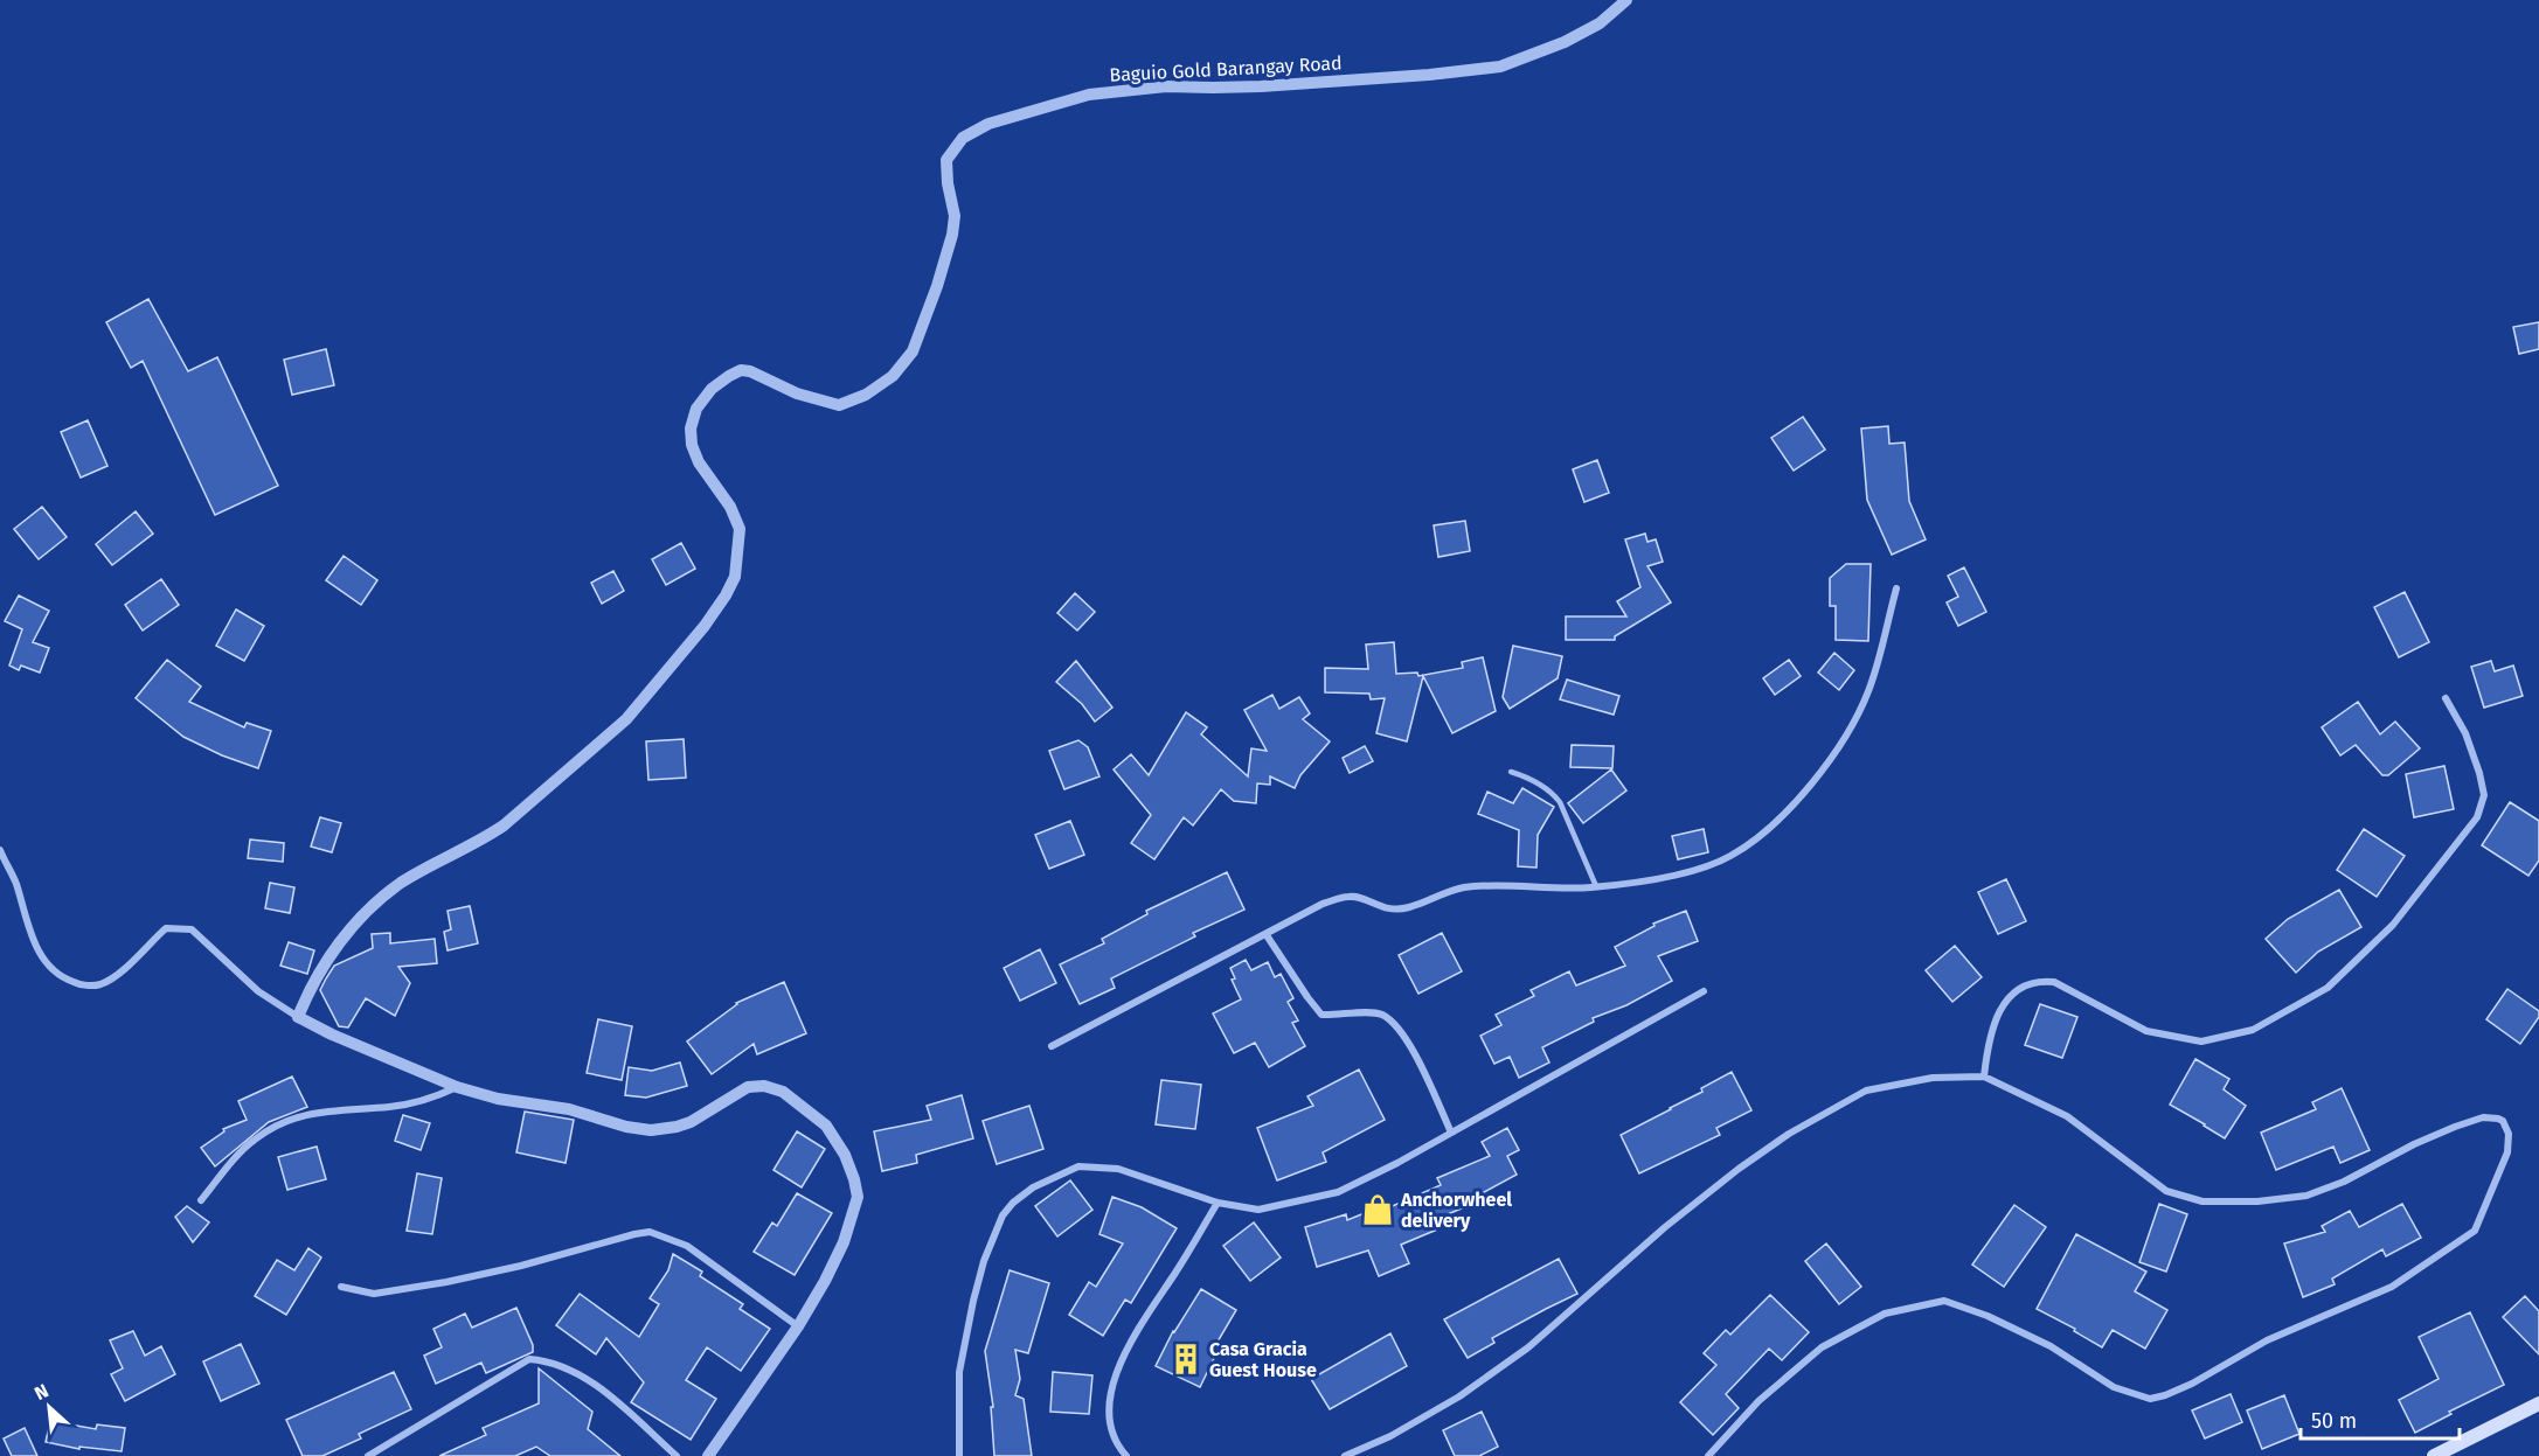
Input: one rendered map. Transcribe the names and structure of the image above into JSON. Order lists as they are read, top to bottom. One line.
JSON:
{"streets":{"street":["Baguio Gold Barangay Road"]},"places":{"shop":["Anchorwheel delivery"],"building":["Casa Gracia Guest House"]},"scale_bar":"50 m","north":"top left"}
